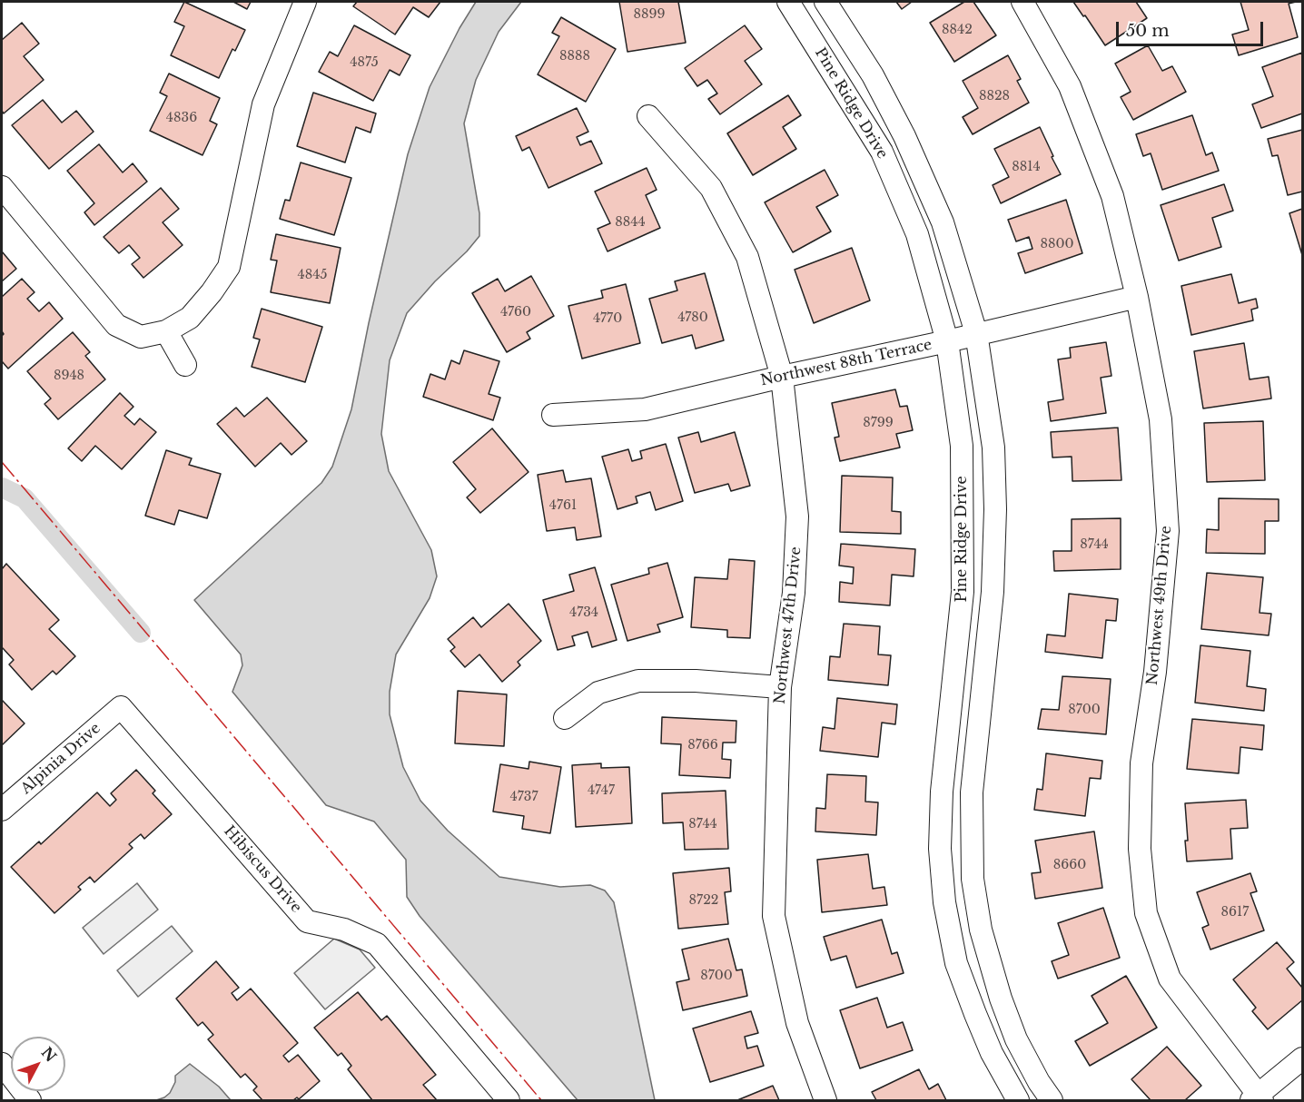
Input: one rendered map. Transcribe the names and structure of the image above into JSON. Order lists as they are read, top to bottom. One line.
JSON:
{"streets":{"street":["Pine Ridge Drive","Northwest 88th Terrace","Northwest 49th Drive","Northwest 47th Drive","Alpinia Drive","Hibiscus Drive"]},"crossings":[["Pine Ridge Drive","Northwest 88th Terrace"],["Northwest 88th Terrace","Northwest 49th Drive"],["Northwest 88th Terrace","Northwest 47th Drive"],["Alpinia Drive","Hibiscus Drive"]],"house_numbers":["8899","8842","8888","4875","8828","4836","8814","8844","8800","4845","4760","4780","4770","8948","8799","4761","8744","4734","8700","8766","4747","4737","8744","8660","8722","8617","8700"],"scale_bar":"50 m","north":"top right"}
